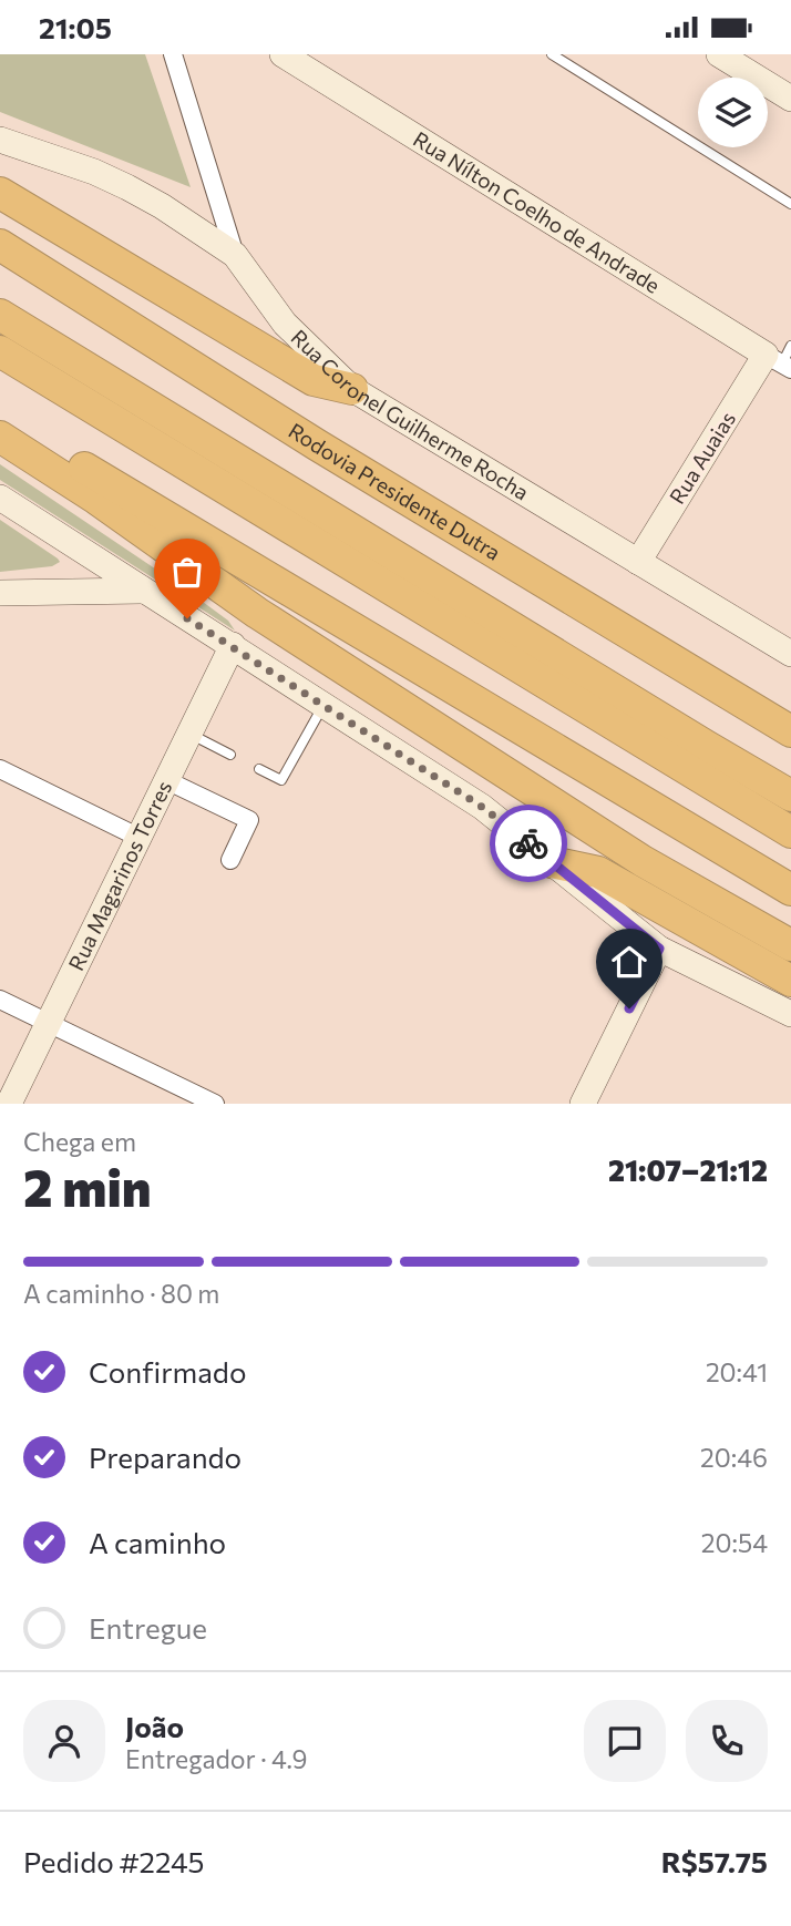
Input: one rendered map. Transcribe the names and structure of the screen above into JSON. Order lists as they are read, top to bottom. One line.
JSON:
{"streets":{"highway":["Rodovia Presidente Dutra"],"main road":["Rua Nílton Coelho de Andrade","Rua Coronel Guilherme Rocha","Rua Auaias","Rua Magarinos Torres"]},"crossings":[["Rua Nílton Coelho de Andrade","Rua Auaias"],["Rua Coronel Guilherme Rocha","Rua Auaias"]],"page":{"status":"21:05","heading":["2 min","Chega em","21:07–21:12"],"panel":["João","Entregador · 4.9","Pedido #2245","R$57.75"],"bar":"A caminho · 80 m","list":[["Confirmado","20:41"],["Preparando","20:46"],["A caminho","20:54"],"Entregue"]}}
